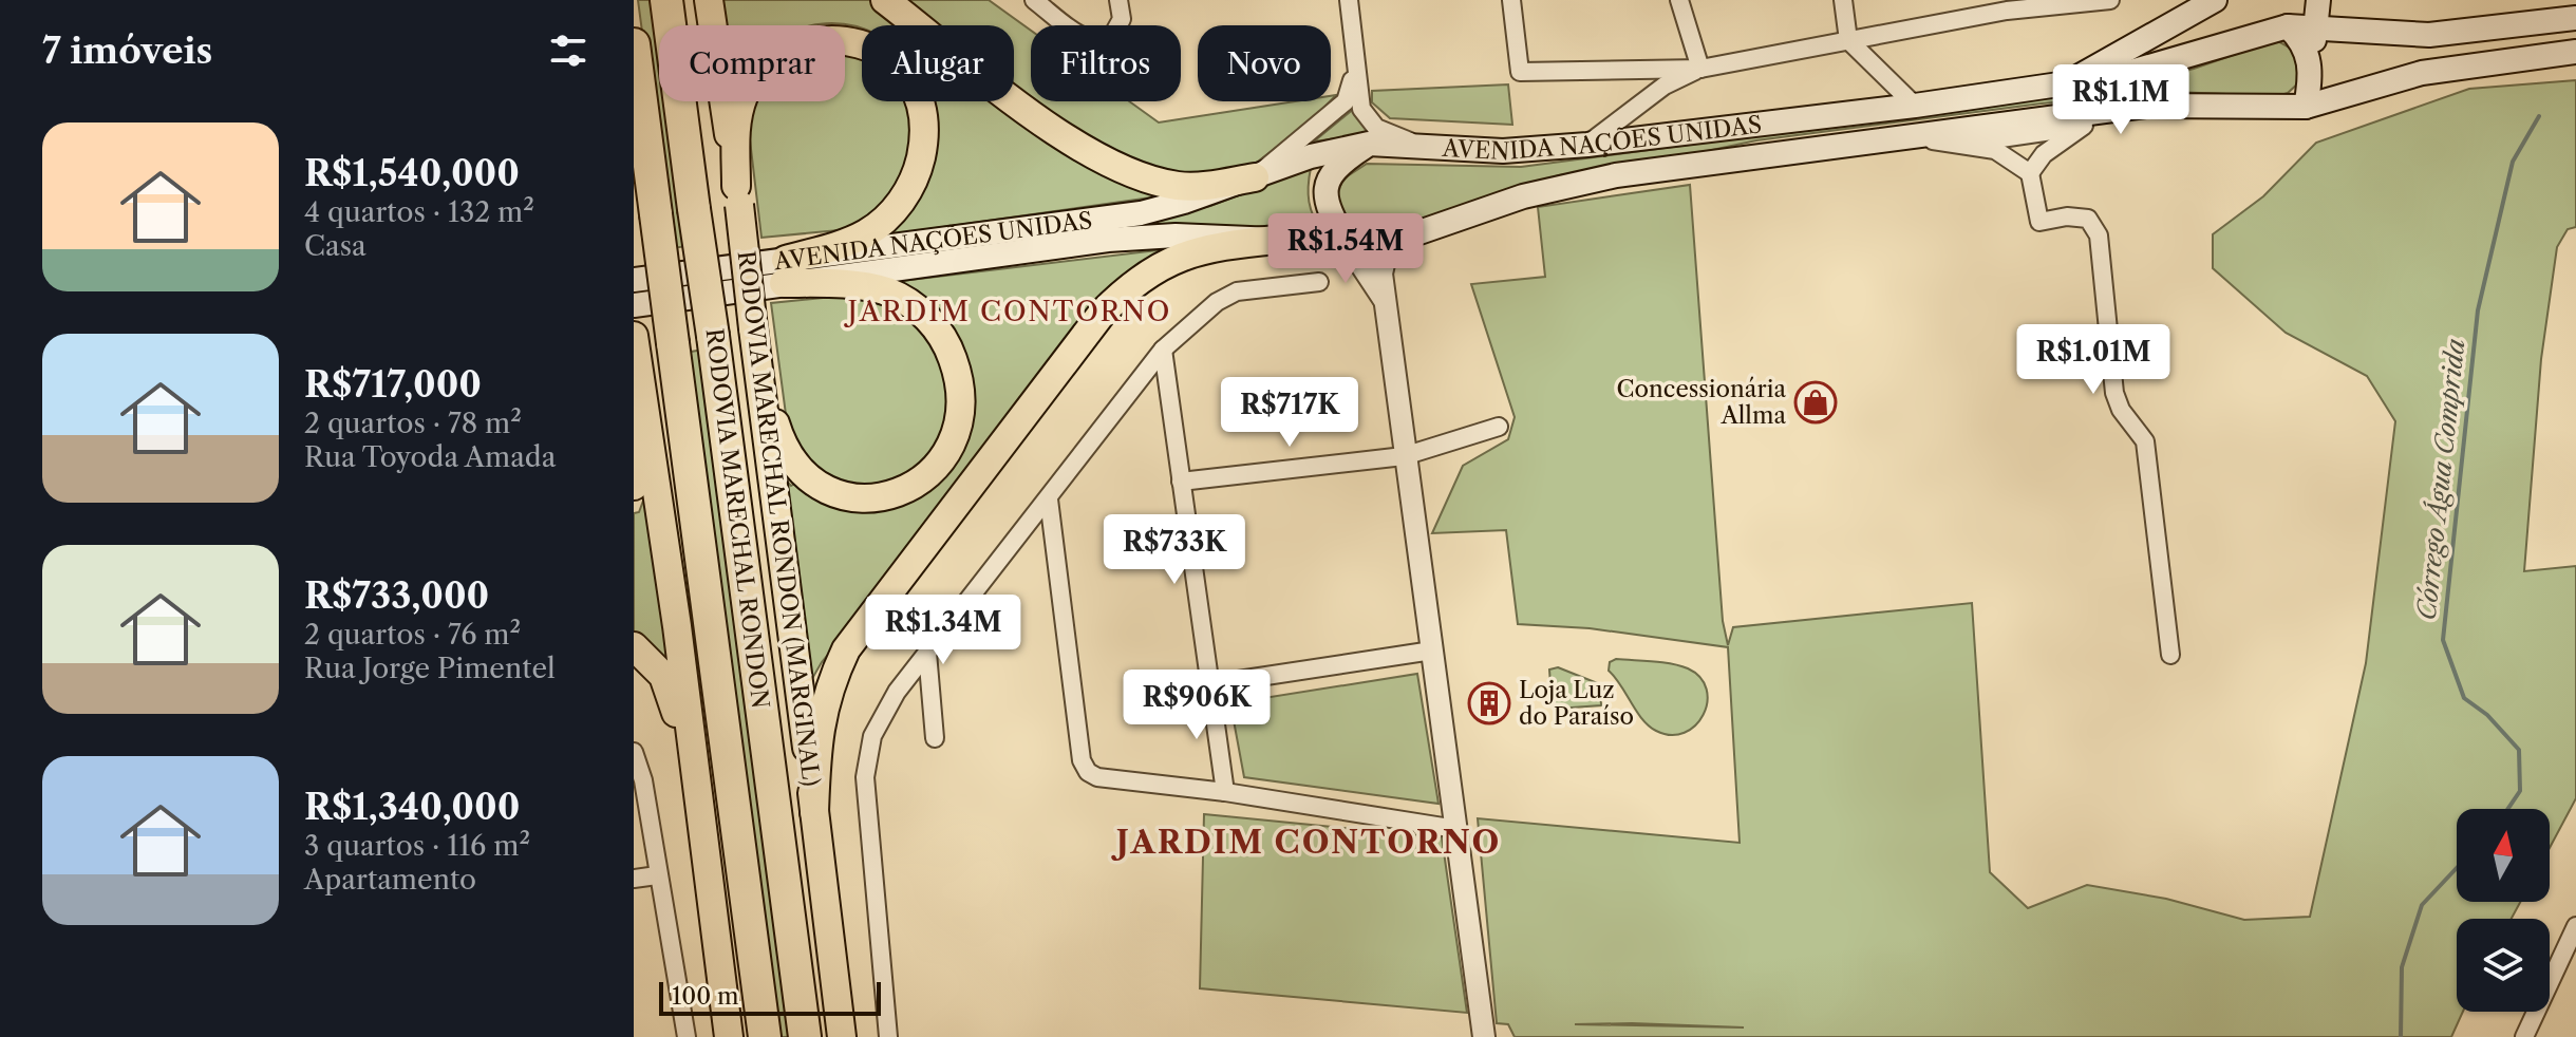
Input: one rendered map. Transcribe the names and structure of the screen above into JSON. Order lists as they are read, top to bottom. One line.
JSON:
{"streets":{"highway":["RODOVIA MARECHAL RONDON","RODOVIA MARECHAL RONDON (MARGINAL)"],"main road":["AVENIDA NAÇÕES UNIDAS"]},"districts":["JARDIM CONTORNO","JARDIM CONTORNO"],"water":["Córrego Água Comprida"],"places":{"shop":["Concessionária Allma"],"building":["Loja Luz do Paraíso"]},"scale_bar":"100 m","north":"top","page":{"heading":"7 imóveis","chip":["Comprar","Alugar","Filtros","Novo"],"price":["R$1.1M","R$1.54M","R$1.01M","R$717K","R$733K","R$1.34M","R$906K"],"list":[{"name":"R$1,540,000","note":"4 quartos · 132 m² · Casa"},{"name":"R$717,000","note":"2 quartos · 78 m² · Rua Toyoda Amada"},{"name":"R$733,000","note":"2 quartos · 76 m² · Rua Jorge Pimentel"},{"name":"R$1,340,000","note":"3 quartos · 116 m² · Apartamento"}],"scale":"100 m"}}
